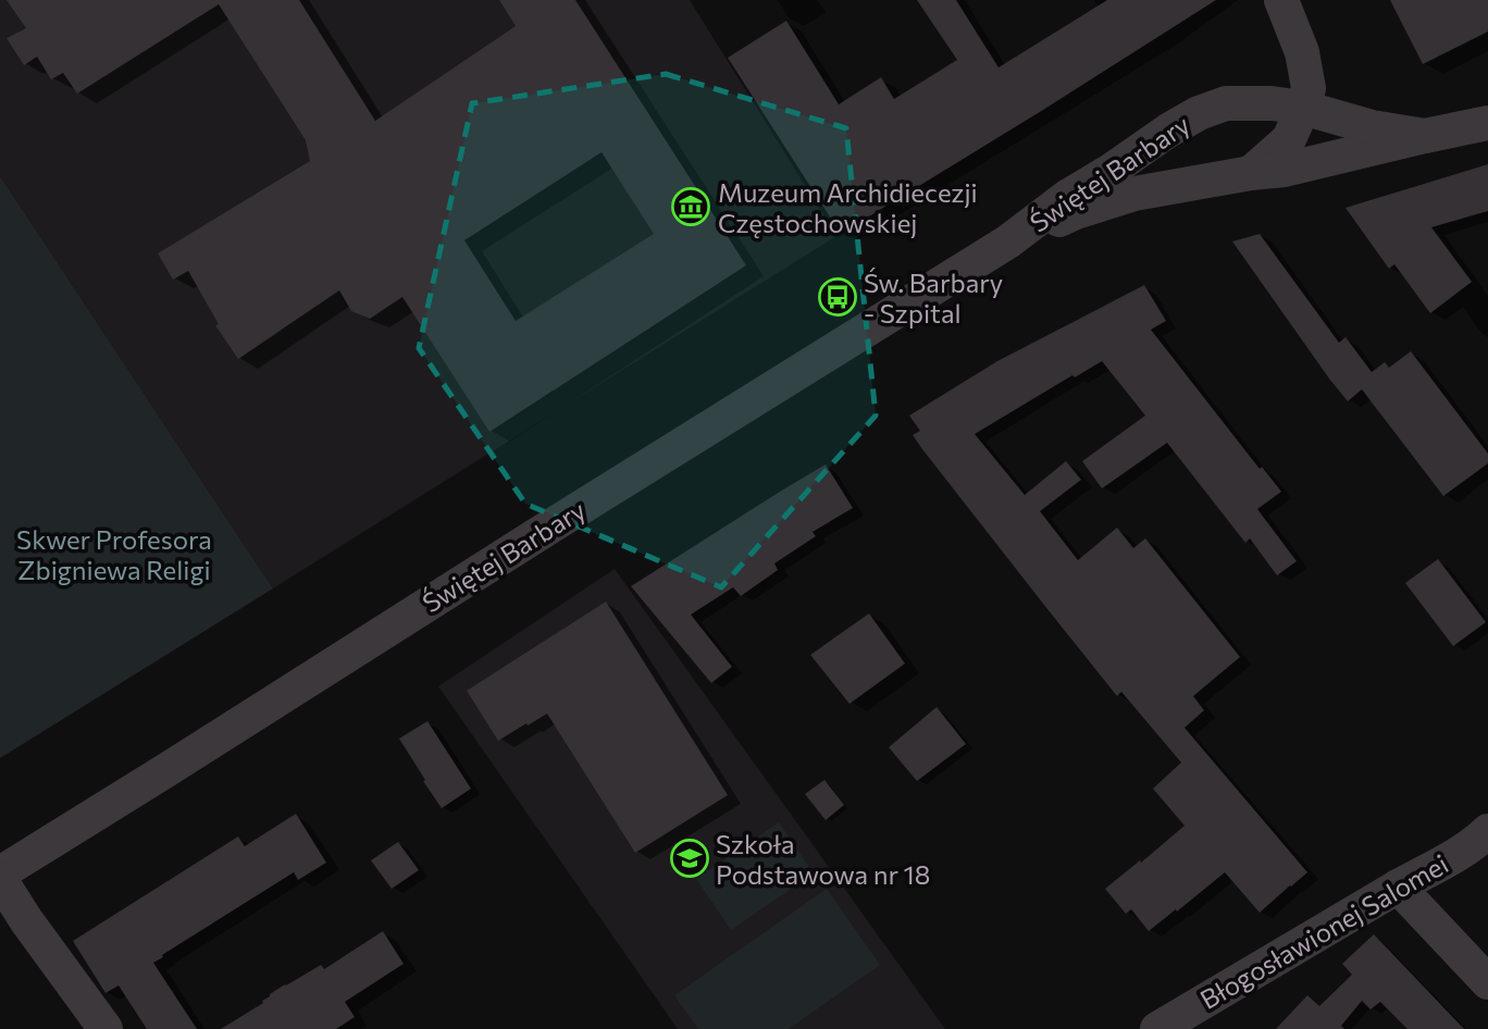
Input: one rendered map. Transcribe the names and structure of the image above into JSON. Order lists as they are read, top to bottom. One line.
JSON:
{"streets":{"street":["Świętej Barbary","Błogosławionej Salomei"]},"parks":["Skwer Profesora Zbigniewa Religi"],"places":{"museum":["Muzeum Archidiecezji Częstochowskiej"],"bus stop":["Św. Barbary - Szpital"],"school or university":["Szkoła Podstawowa nr 18"]}}
